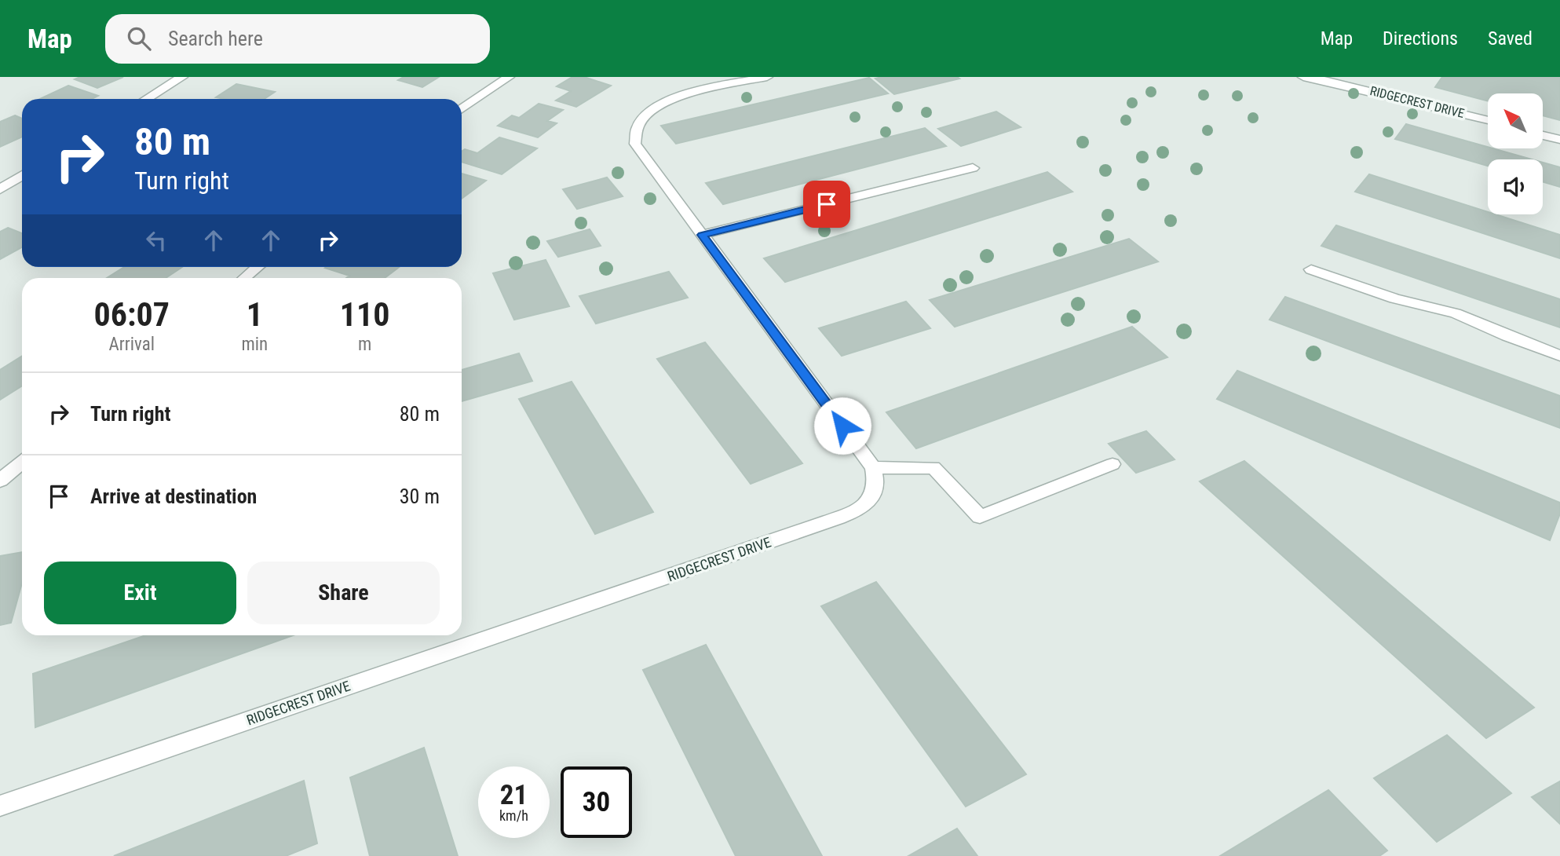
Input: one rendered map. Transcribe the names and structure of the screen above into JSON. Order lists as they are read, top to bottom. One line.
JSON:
{"streets":{"street":["RIDGECREST DRIVE"]},"north":"top left","page":{"header":"Map","search":"Search here","nav":["Map","Directions","Saved"],"turn":["80 m","Turn right"],"eta":["06:07","Arrival","1","min","110","m"],"list":[{"name":"Turn right","value":"80 m"},{"name":"Arrive at destination","value":"30 m"}],"buttons":["Exit","Share"],"speed":"21 km/h","limit":"30"}}
